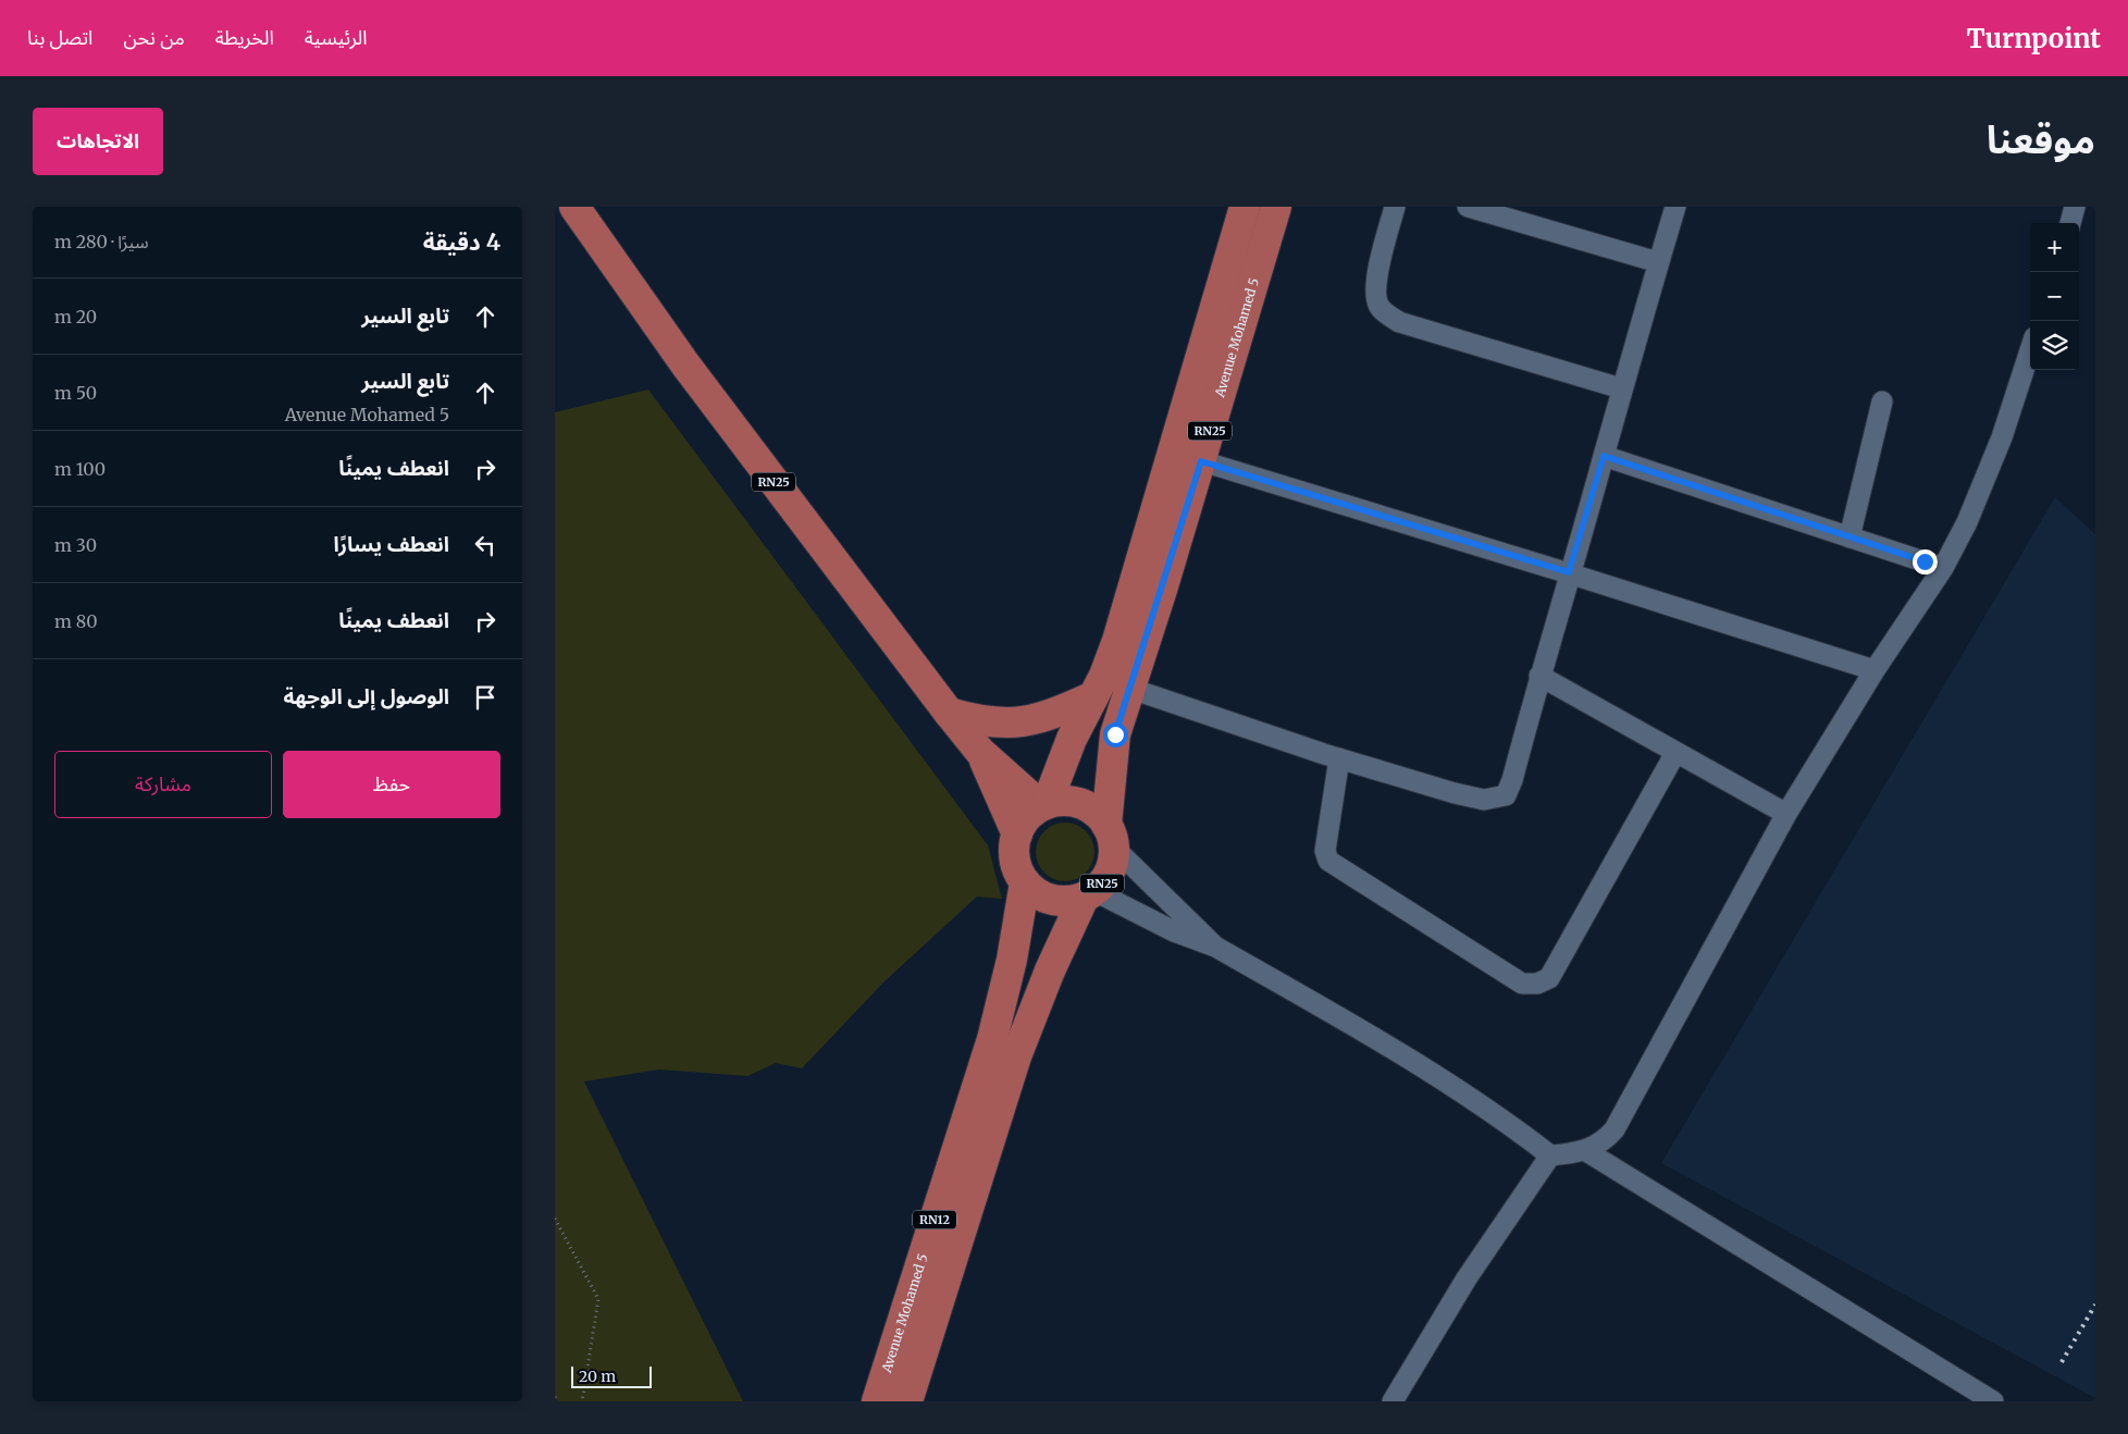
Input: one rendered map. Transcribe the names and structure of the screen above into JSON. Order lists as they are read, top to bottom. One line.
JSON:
{"streets":{"main road":["Avenue Mohamed 5","RN25","RN12"]},"crossings":[["Avenue Mohamed 5","RN25"]],"scale_bar":"20 m","page":{"header":"Turnpoint","nav":["الرئيسية","الخريطة","من نحن","اتصل بنا"],"title":"موقعنا","buttons":["الاتجاهات",["حفظ","مشاركة"]],"heading":["4 دقيقة","سيرًا · 280 m"],"map_buttons":["+","−"],"list":[["تابع السير","20 m"],["تابع السير","Avenue Mohamed 5","50 m"],["انعطف يمينًا","100 m"],["انعطف يسارًا","30 m"],["انعطف يمينًا","80 m"],"الوصول إلى الوجهة"],"scale":"20 m"}}
